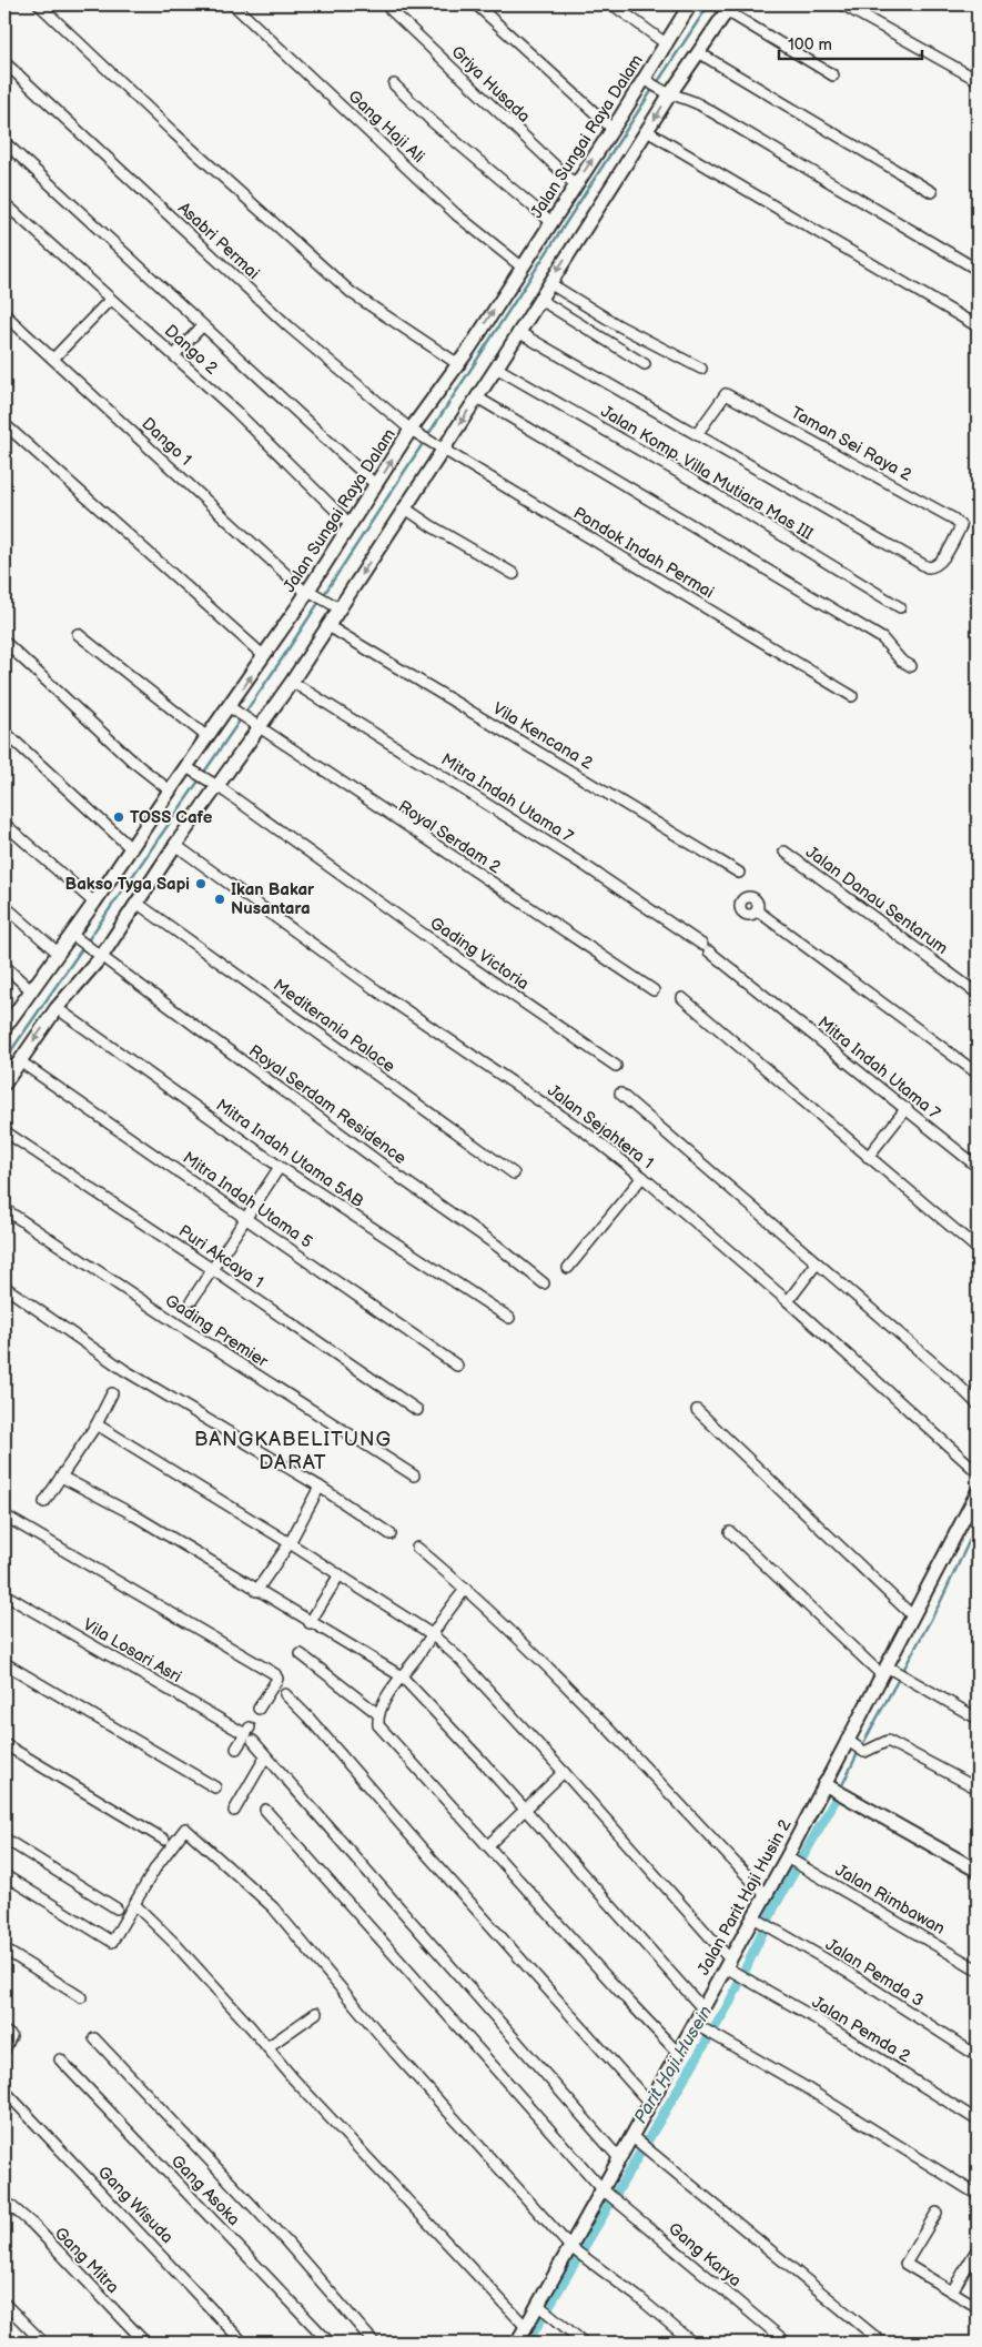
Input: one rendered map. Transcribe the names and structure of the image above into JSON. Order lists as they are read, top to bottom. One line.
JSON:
{"streets":{"street":["Griya Husada","Gang Haji Ali","Jalan Sungai Raya Dalam","Asabri Permai","Dango 2","Dango 1","Taman Sei Raya 2","Jalan Komp. Villa Mutiara Mas III","Pondok Indah Permai","Vila Kencana 2","Mitra Indah Utama 7","Royal Serdam 2","Jalan Danau Sentarum","Gading Victoria","Mediterania Palace","Royal Serdam Residence","Jalan Sejahtera 1","Mitra Indah Utama 5AB","Mitra Indah Utama 5","Puri Akcaya 1","Gading Premier","Vila Losari Asri","Jalan Parit Haji Husin 2","Jalan Rimbawan","Jalan Pemda 3","Jalan Pemda 2","Gang Asoka","Gang Wisuda","Gang Karya","Gang Mitra"]},"crossings":[["Griya Husada","Jalan Sungai Raya Dalam"],["Gang Haji Ali","Jalan Sungai Raya Dalam"],["Jalan Sungai Raya Dalam","Asabri Permai"],["Jalan Sungai Raya Dalam","Dango 2"],["Jalan Sungai Raya Dalam","Dango 1"],["Jalan Sungai Raya Dalam","Pondok Indah Permai"],["Jalan Sungai Raya Dalam","Royal Serdam 2"],["Jalan Sungai Raya Dalam","Gading Victoria"],["Jalan Sungai Raya Dalam","Royal Serdam Residence"],["Asabri Permai","Pondok Indah Permai"],["Jalan Parit Haji Husin 2","Jalan Rimbawan"],["Jalan Parit Haji Husin 2","Jalan Pemda 3"],["Jalan Parit Haji Husin 2","Jalan Pemda 2"],["Jalan Parit Haji Husin 2","Gang Karya"]],"districts":["BANGKABELITUNG DARAT"],"water":["Parit Haji Husein"],"places":["TOSS Cafe","Bakso Tyga Sapi","Ikan Bakar Nusantara"],"scale_bar":"100 m"}
